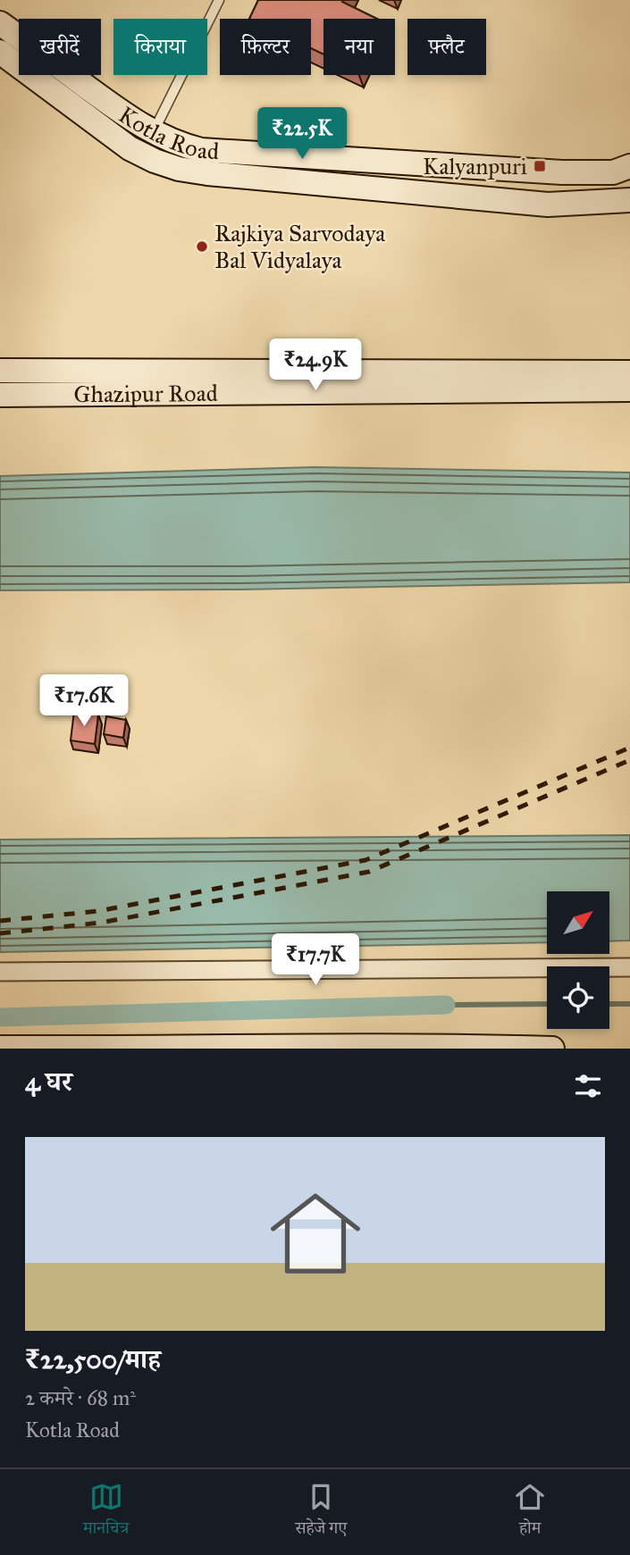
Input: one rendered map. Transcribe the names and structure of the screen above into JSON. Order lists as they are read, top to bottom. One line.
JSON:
{"streets":{"main road":["Kotla Road","Ghazipur Road"]},"places":{"transit":["Kalyanpuri"],"other":["Rajkiya Sarvodaya Bal Vidyalaya"]},"north":"top right","page":{"chip":["खरीदें","किराया","फ़िल्टर","नया","फ़्लैट"],"price":["₹22.5K","₹24.9K","₹17.6K","₹17.7K"],"heading":"4 घर","list":[{"name":"₹22,500/माह","note":"2 कमरे · 68 m² · Kotla Road"}],"tabs":["मानचित्र","सहेजे गए","होम"]}}
